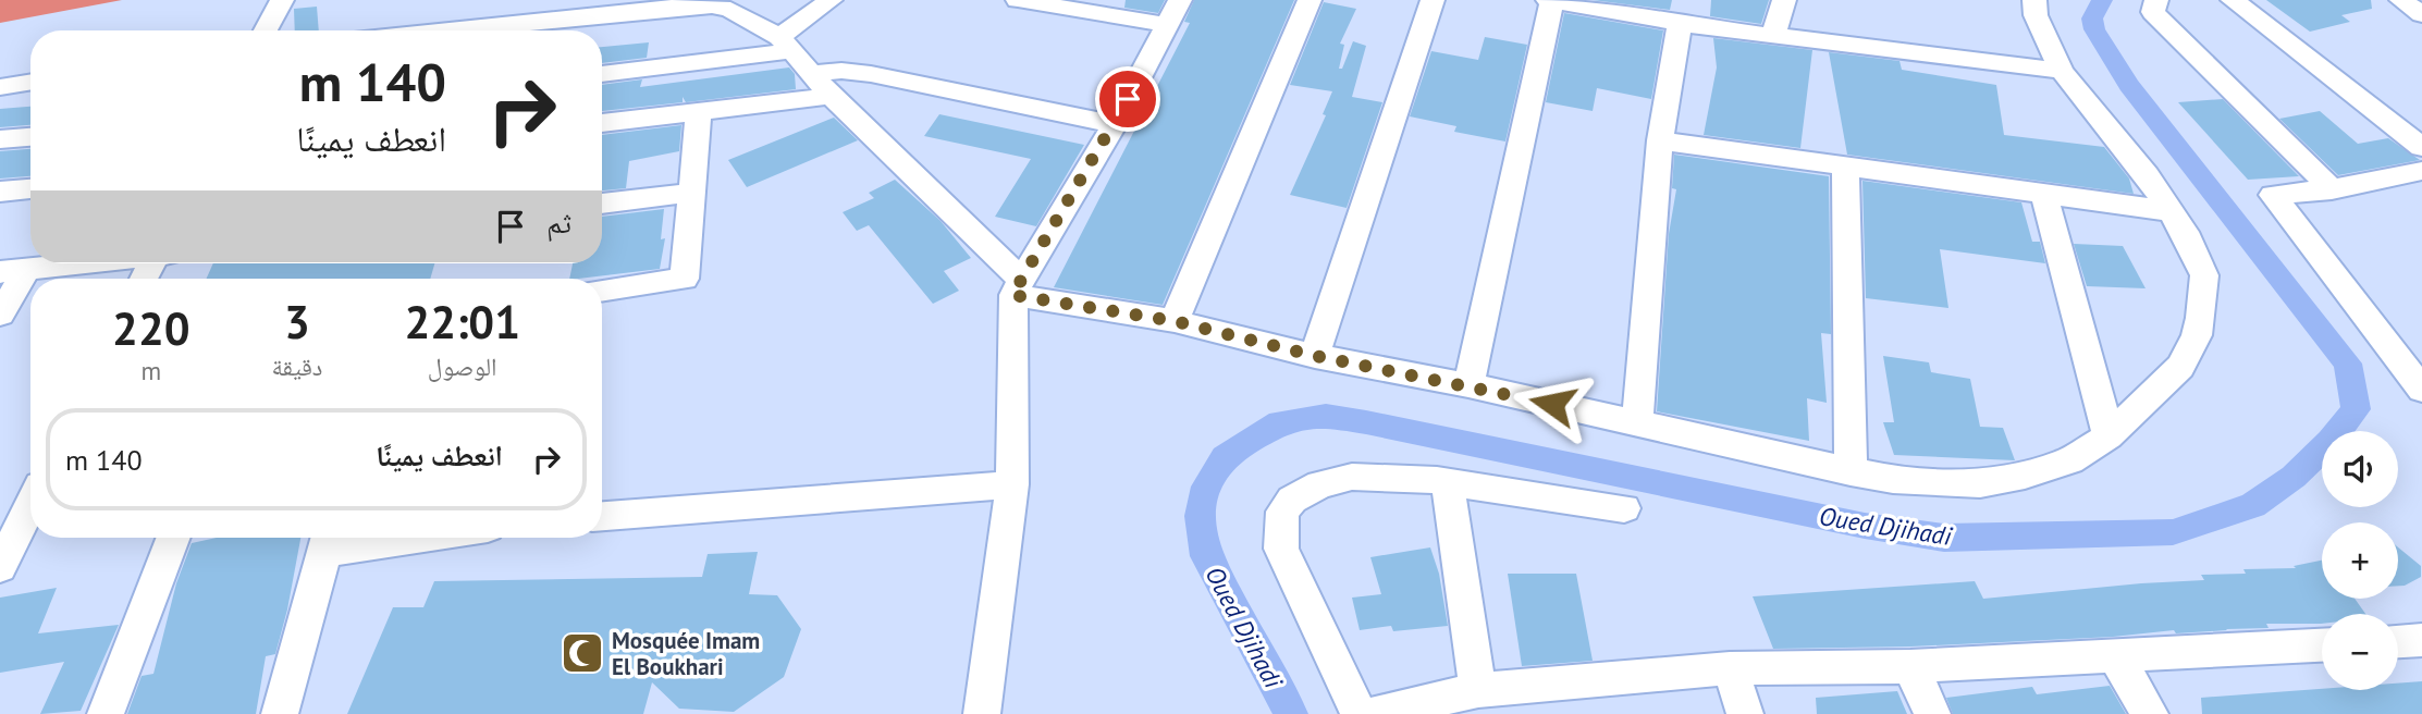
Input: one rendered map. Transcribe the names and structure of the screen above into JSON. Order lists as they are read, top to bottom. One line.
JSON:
{"water":["Oued Djihadi"],"places":{"mosque":["Mosquée Imam El Boukhari"]},"page":{"turn":["140 m","انعطف يمينًا"],"then":"ثم","eta":["22:01","الوصول","3","دقيقة","220","m"],"list":[{"name":"انعطف يمينًا","value":"140 m"}],"map_buttons":["+","−"]}}
